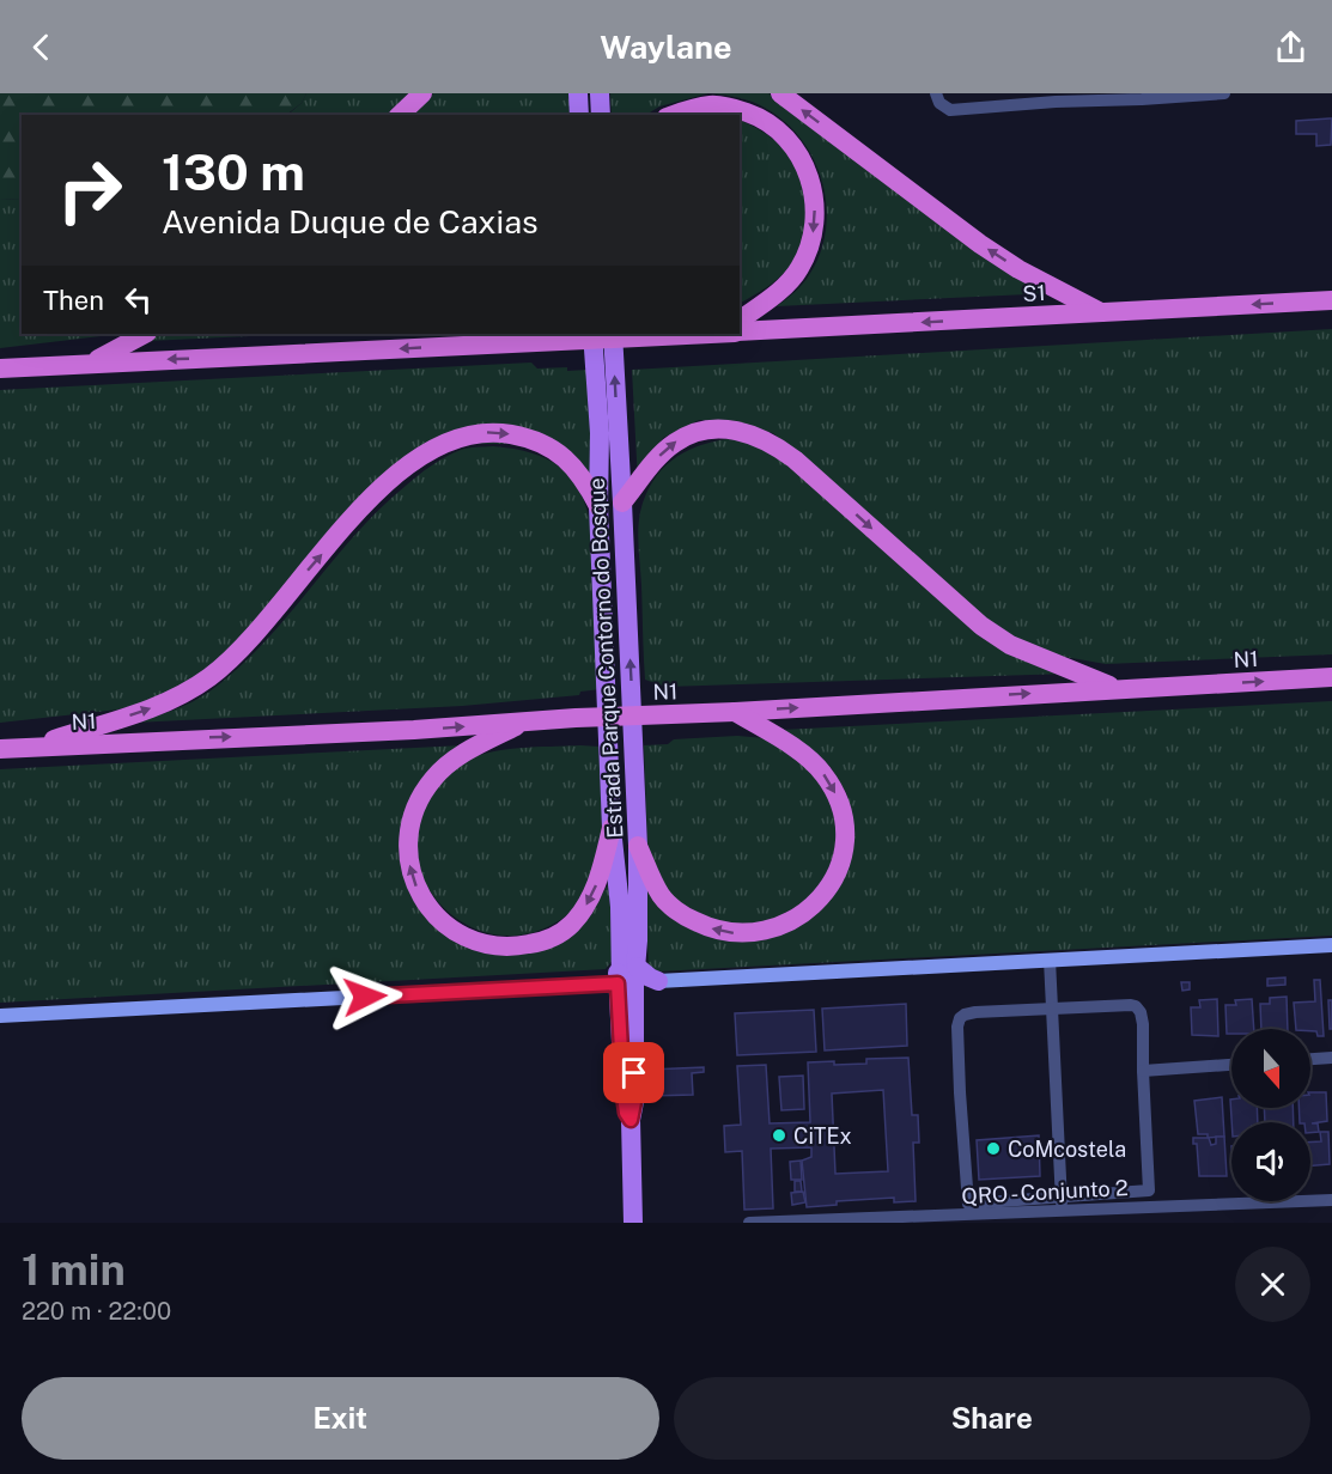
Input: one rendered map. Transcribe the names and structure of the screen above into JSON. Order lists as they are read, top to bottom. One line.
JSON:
{"streets":{"highway":["S1","N1"],"main road":["Estrada Parque Contorno do Bosque"],"street":["QRO - Conjunto 2"]},"one_way":["S1","N1"],"places":["CiTEx","CoMcostela"],"north":"bottom","page":{"header":"Waylane","turn":["130 m","Avenida Duque de Caxias"],"then":"Then","heading":["1 min","220 m · 22:00"],"buttons":["Exit","Share"]}}
